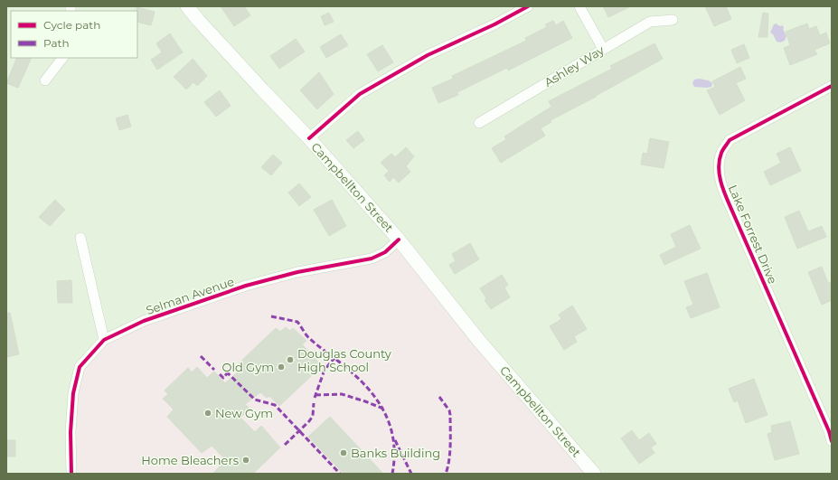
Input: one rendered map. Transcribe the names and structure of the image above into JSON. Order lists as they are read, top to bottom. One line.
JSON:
{"streets":{"main road":["Campbellton Street"],"street":["Ashley Way","Lake Forrest Drive","Selman Avenue"]},"crossings":[["Campbellton Street","Selman Avenue"]],"places":["Douglas County High School","Old Gym","New Gym","Banks Building","Home Bleachers"],"legend":["Cycle path","Path"]}
